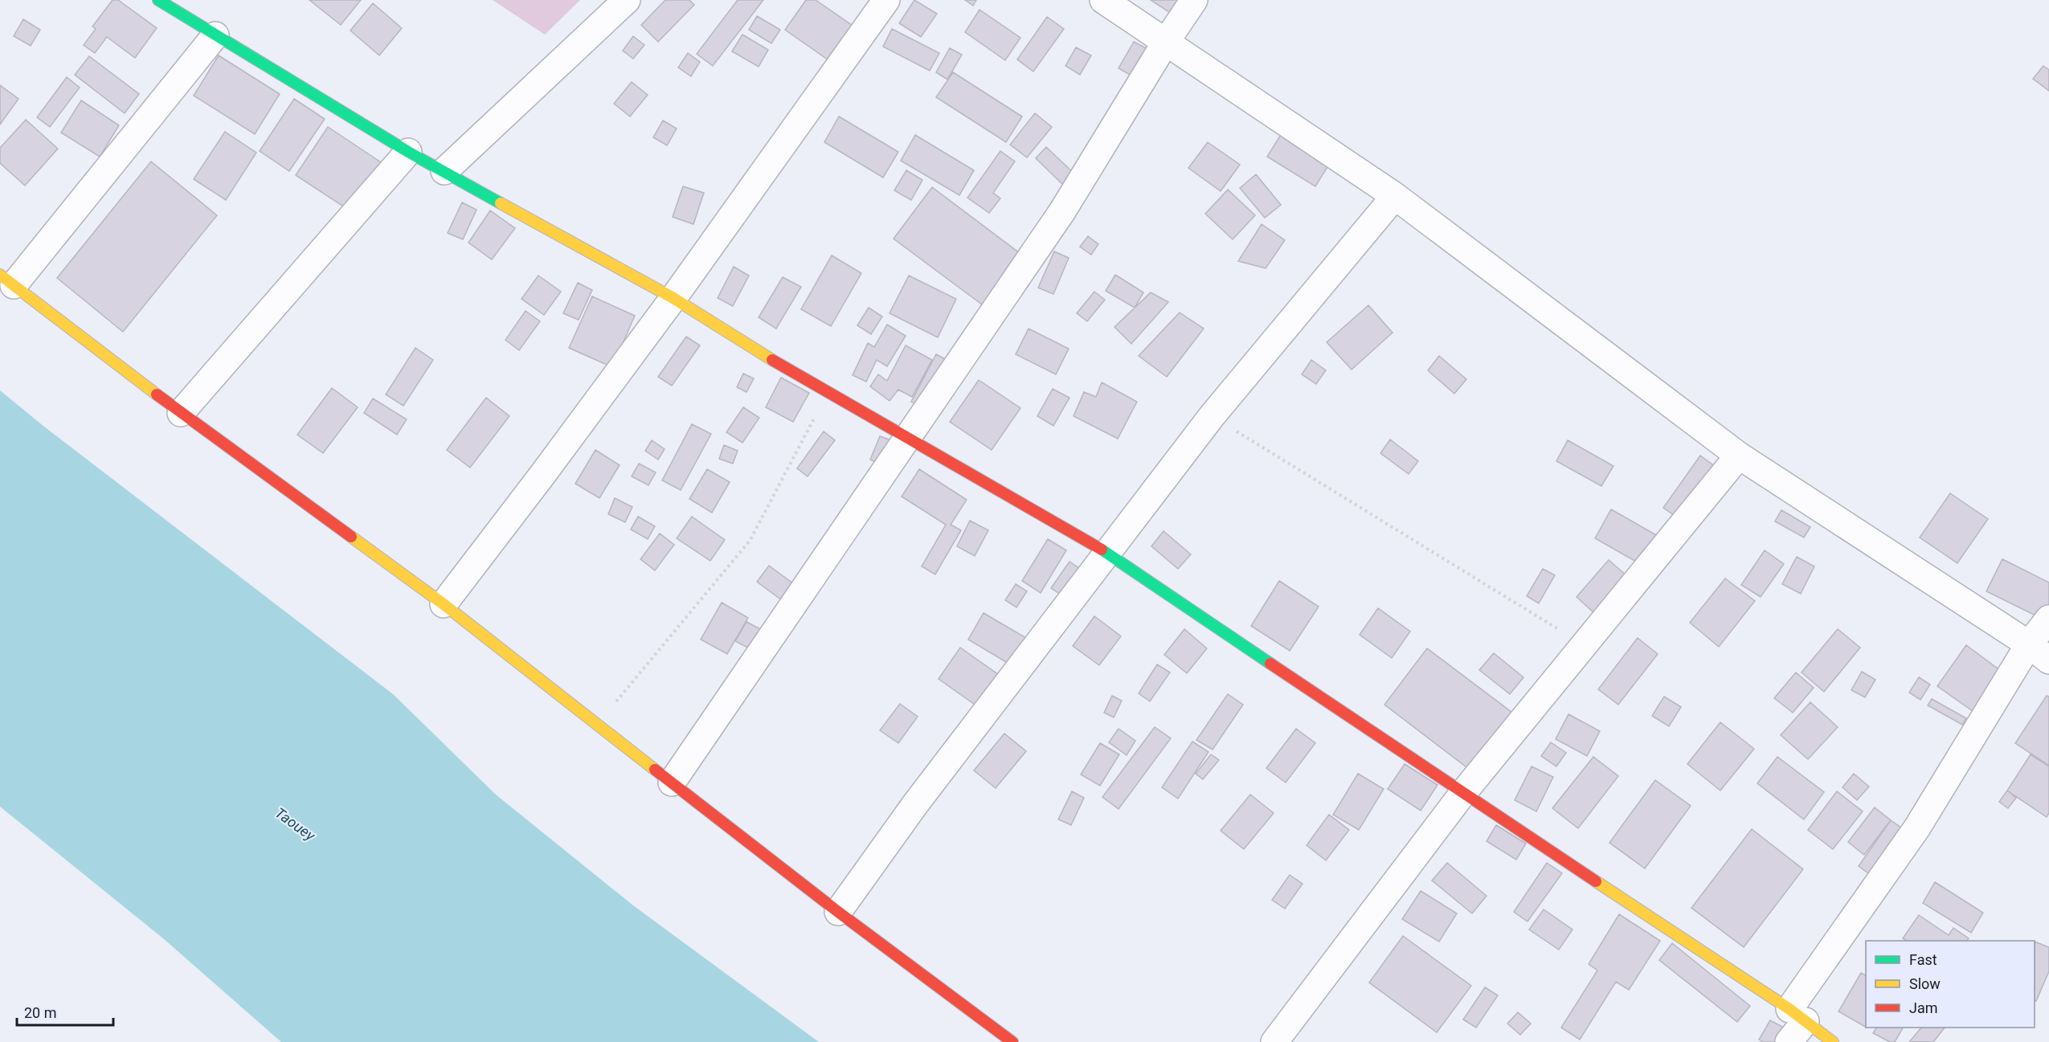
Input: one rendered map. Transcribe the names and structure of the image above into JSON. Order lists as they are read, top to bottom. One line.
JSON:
{"water":["Taouey"],"legend":["Fast","Slow","Jam"],"scale_bar":"20 m"}
